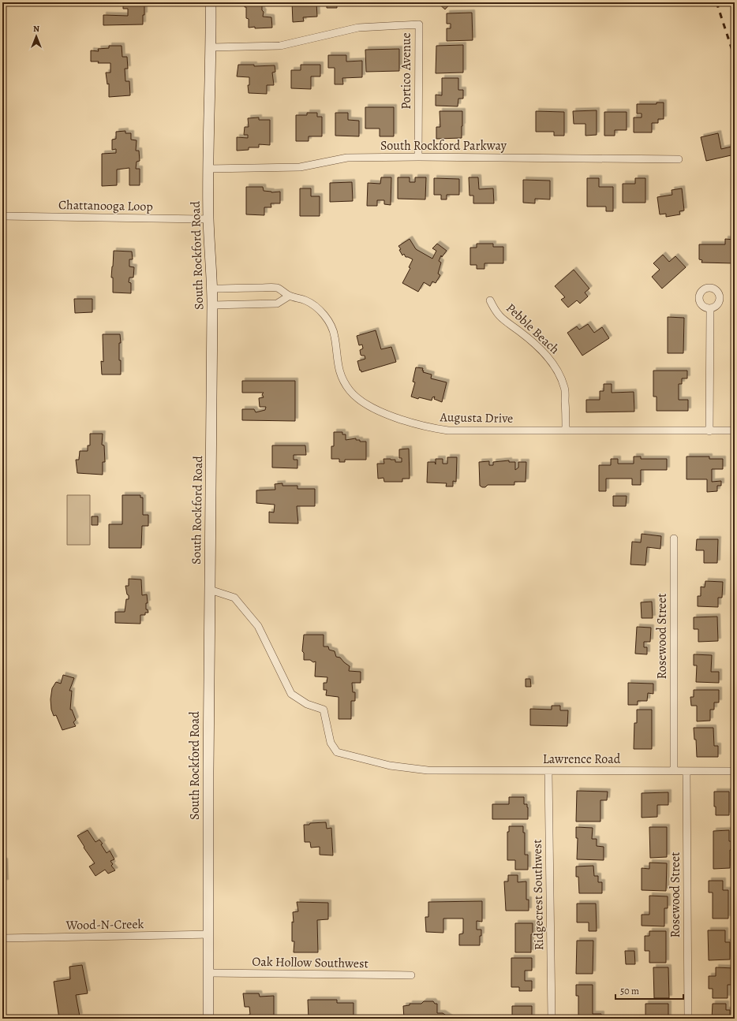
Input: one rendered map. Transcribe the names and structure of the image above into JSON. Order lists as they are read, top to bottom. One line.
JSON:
{"streets":{"street":["Portico Avenue","South Rockford Parkway","Chattanooga Loop","South Rockford Road","Pebble Beach","Augusta Drive","Rosewood Street","Lawrence Road","Ridgecrest Southwest","Wood-N-Creek","Oak Hollow Southwest"]},"crossings":[["Portico Avenue","South Rockford Parkway"],["Portico Avenue","South Rockford Road"],["South Rockford Parkway","South Rockford Road"],["Chattanooga Loop","South Rockford Road"],["South Rockford Road","Augusta Drive"],["South Rockford Road","Lawrence Road"],["South Rockford Road","Wood-N-Creek"],["South Rockford Road","Oak Hollow Southwest"],["Pebble Beach","Augusta Drive"],["Rosewood Street","Lawrence Road"],["Lawrence Road","Ridgecrest Southwest"]],"scale_bar":"50 m","north":"top"}
